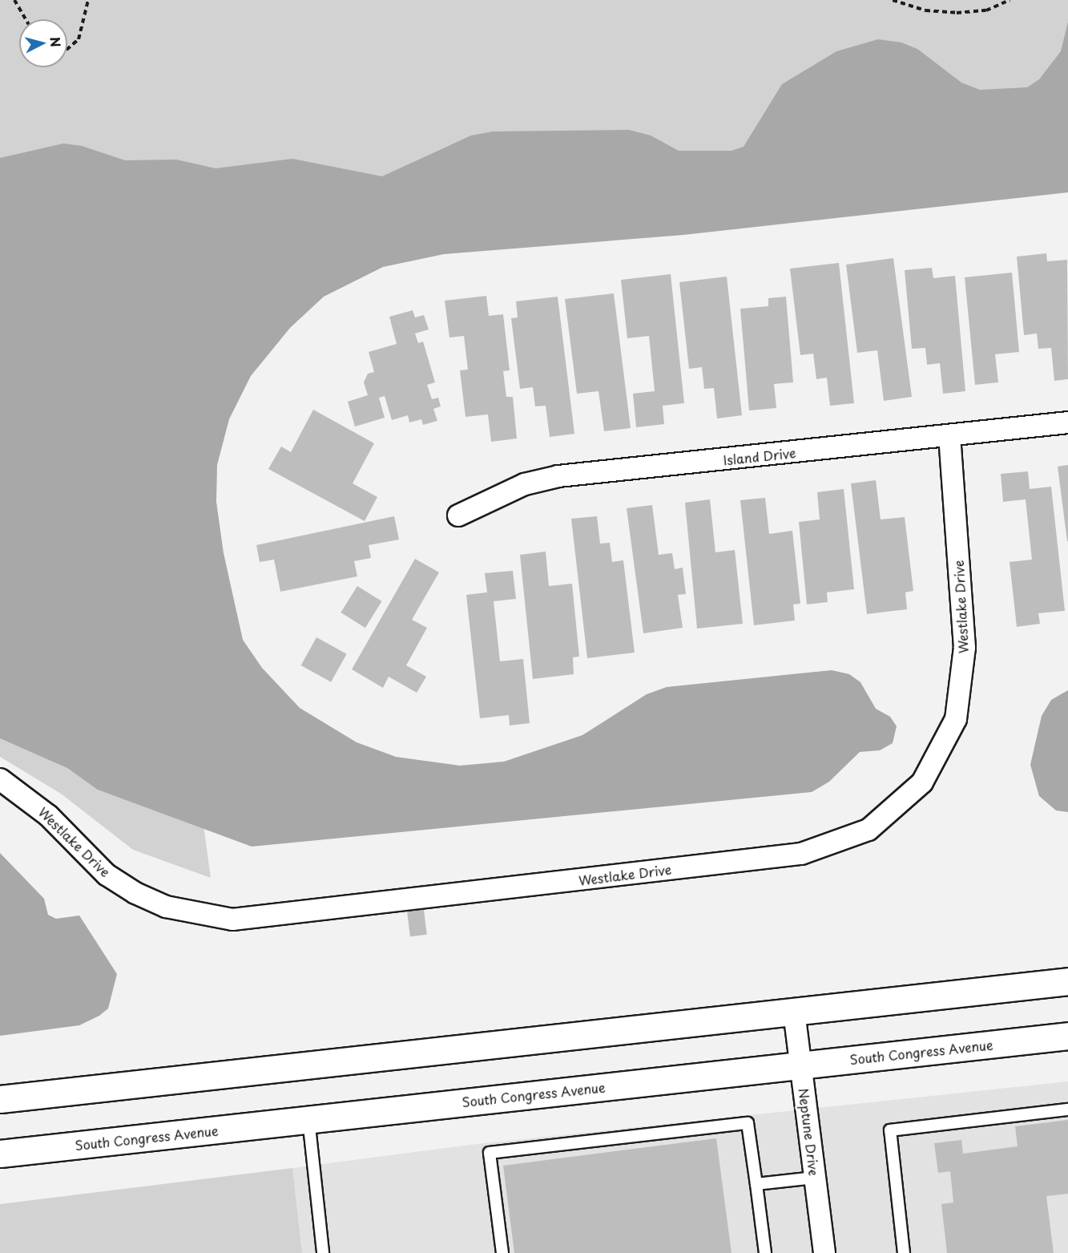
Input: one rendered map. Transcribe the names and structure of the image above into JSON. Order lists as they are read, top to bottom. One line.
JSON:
{"streets":{"main road":["South Congress Avenue"],"street":["Island Drive","Westlake Drive","Neptune Drive"]},"crossings":[["Island Drive","Westlake Drive"],["South Congress Avenue","Neptune Drive"]],"north":"right"}
